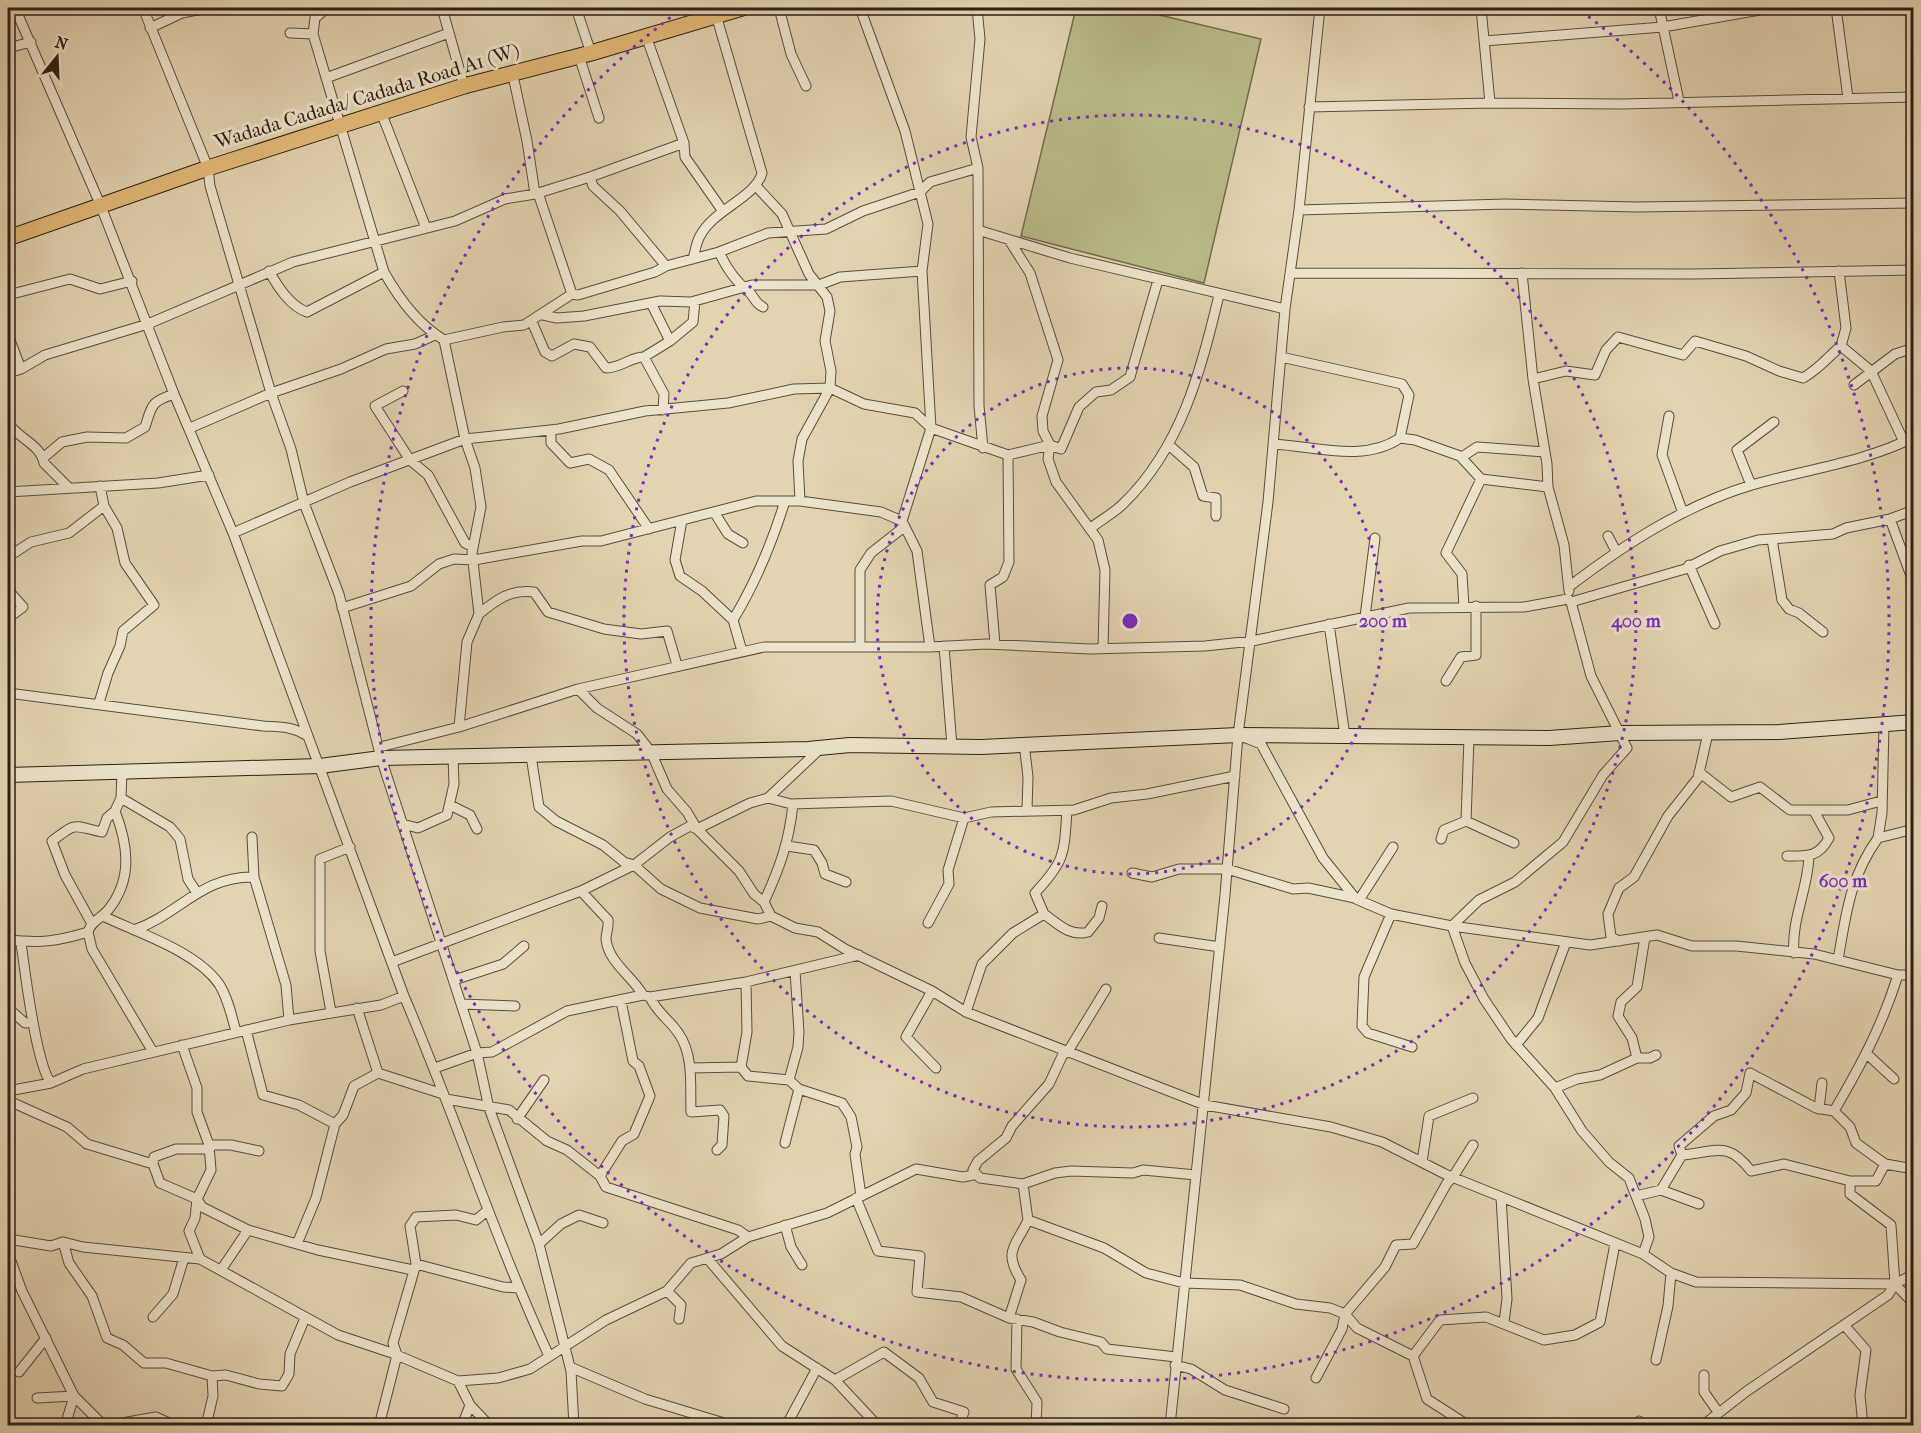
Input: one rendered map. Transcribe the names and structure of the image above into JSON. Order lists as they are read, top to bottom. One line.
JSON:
{"streets":{"main road":["Wadada Cadada/ Cadada Road A1 (W)"]},"north":"top","rings":["200 m","400 m","600 m"]}
